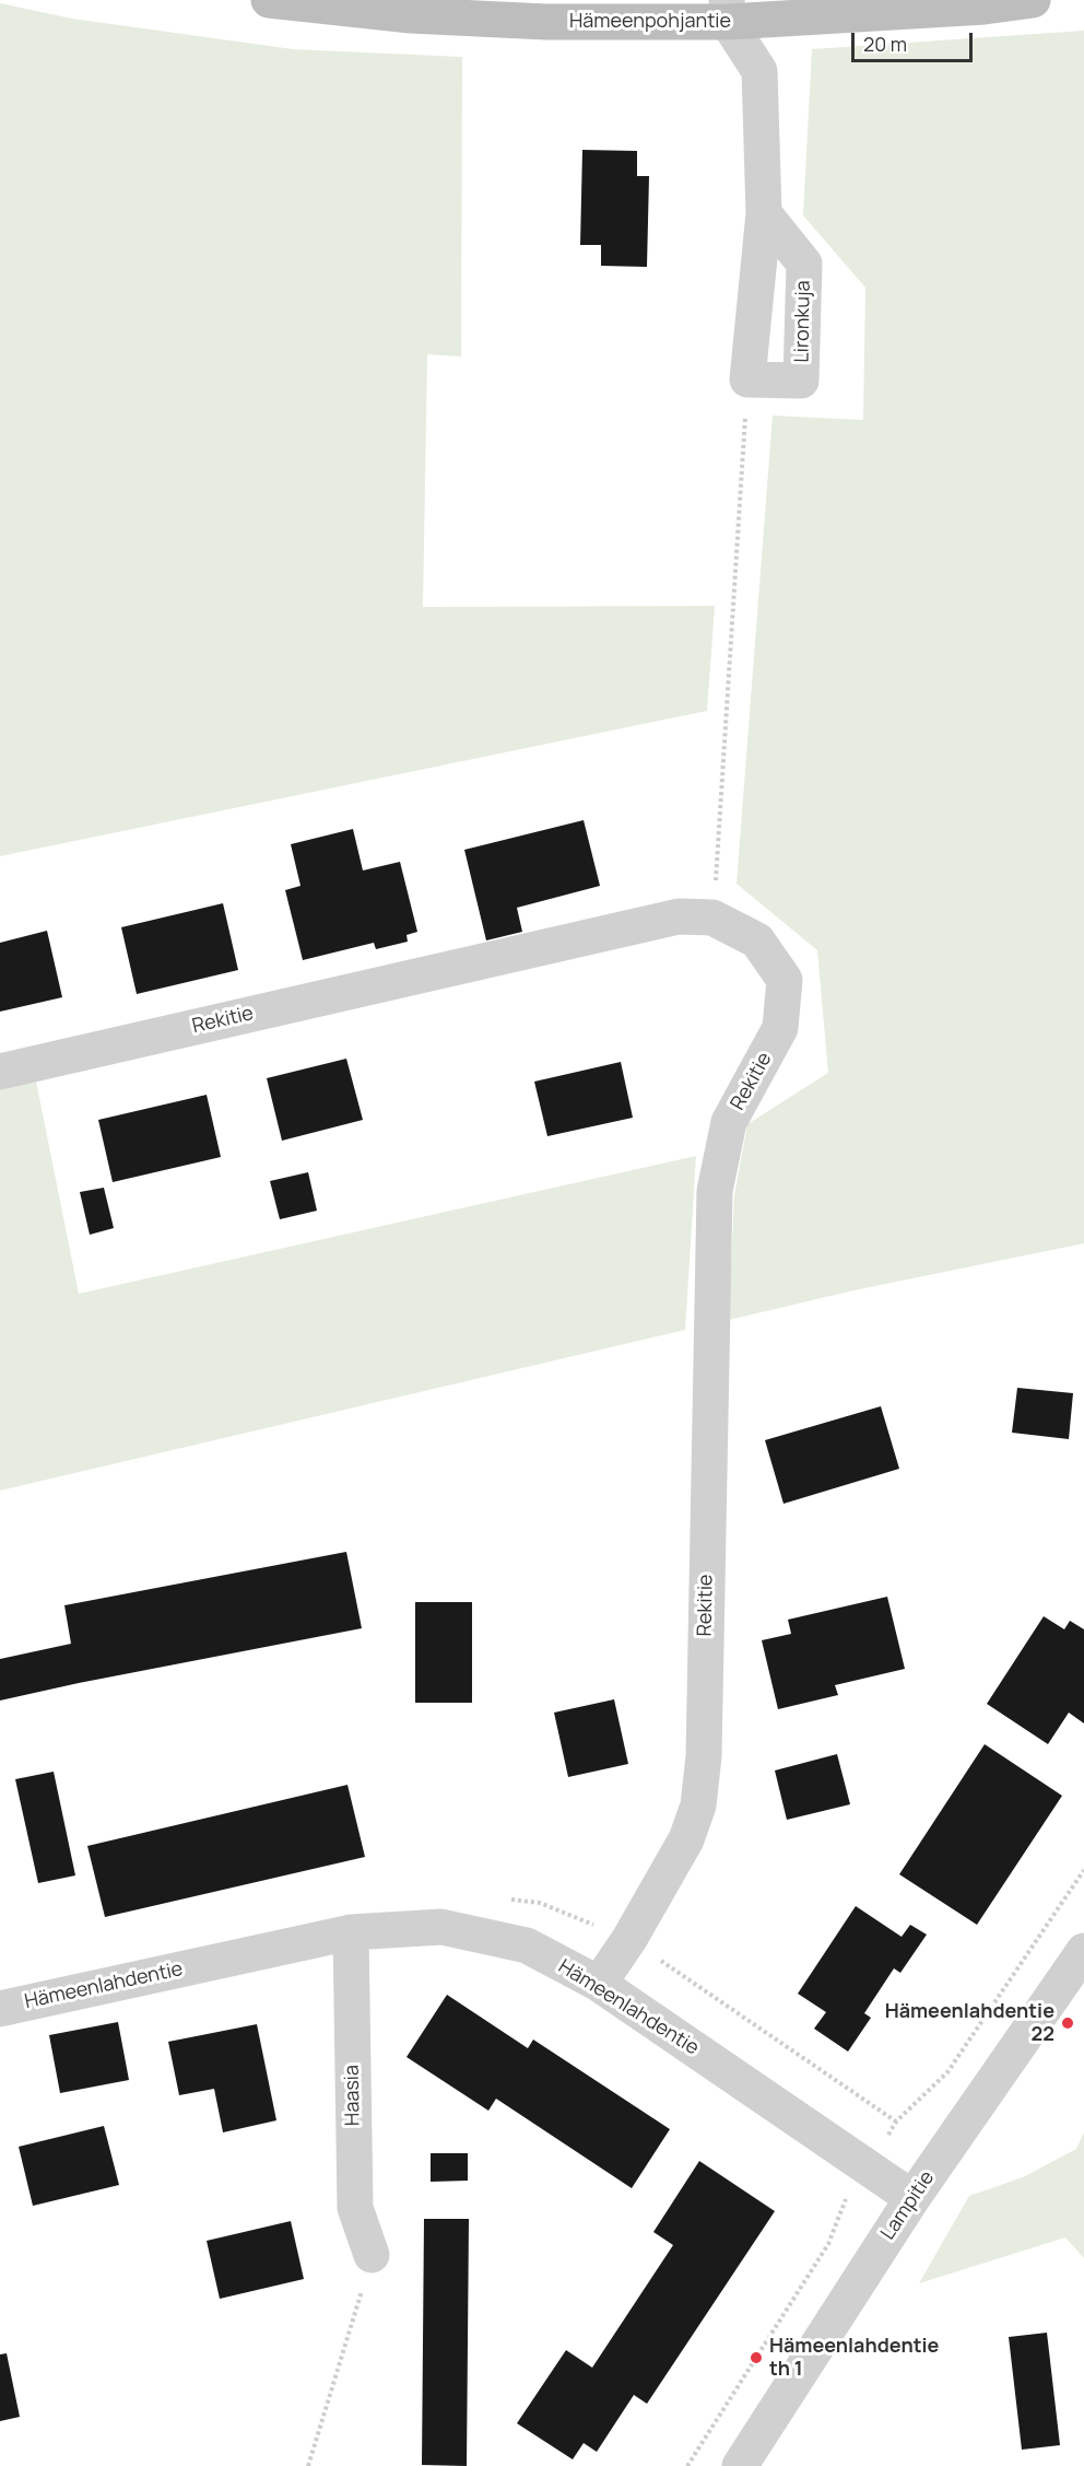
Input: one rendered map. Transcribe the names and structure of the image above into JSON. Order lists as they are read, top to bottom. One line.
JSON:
{"streets":{"main road":["Hämeenpohjantie"],"street":["Lironkuja","Rekitie","Hämeenlahdentie","Haasia","Lampitie"]},"crossings":[["Rekitie","Hämeenlahdentie"],["Hämeenlahdentie","Haasia"],["Hämeenlahdentie","Lampitie"]],"places":["Hämeenlahdentie 22","Hämeenlahdentie th 1"],"scale_bar":"20 m"}
